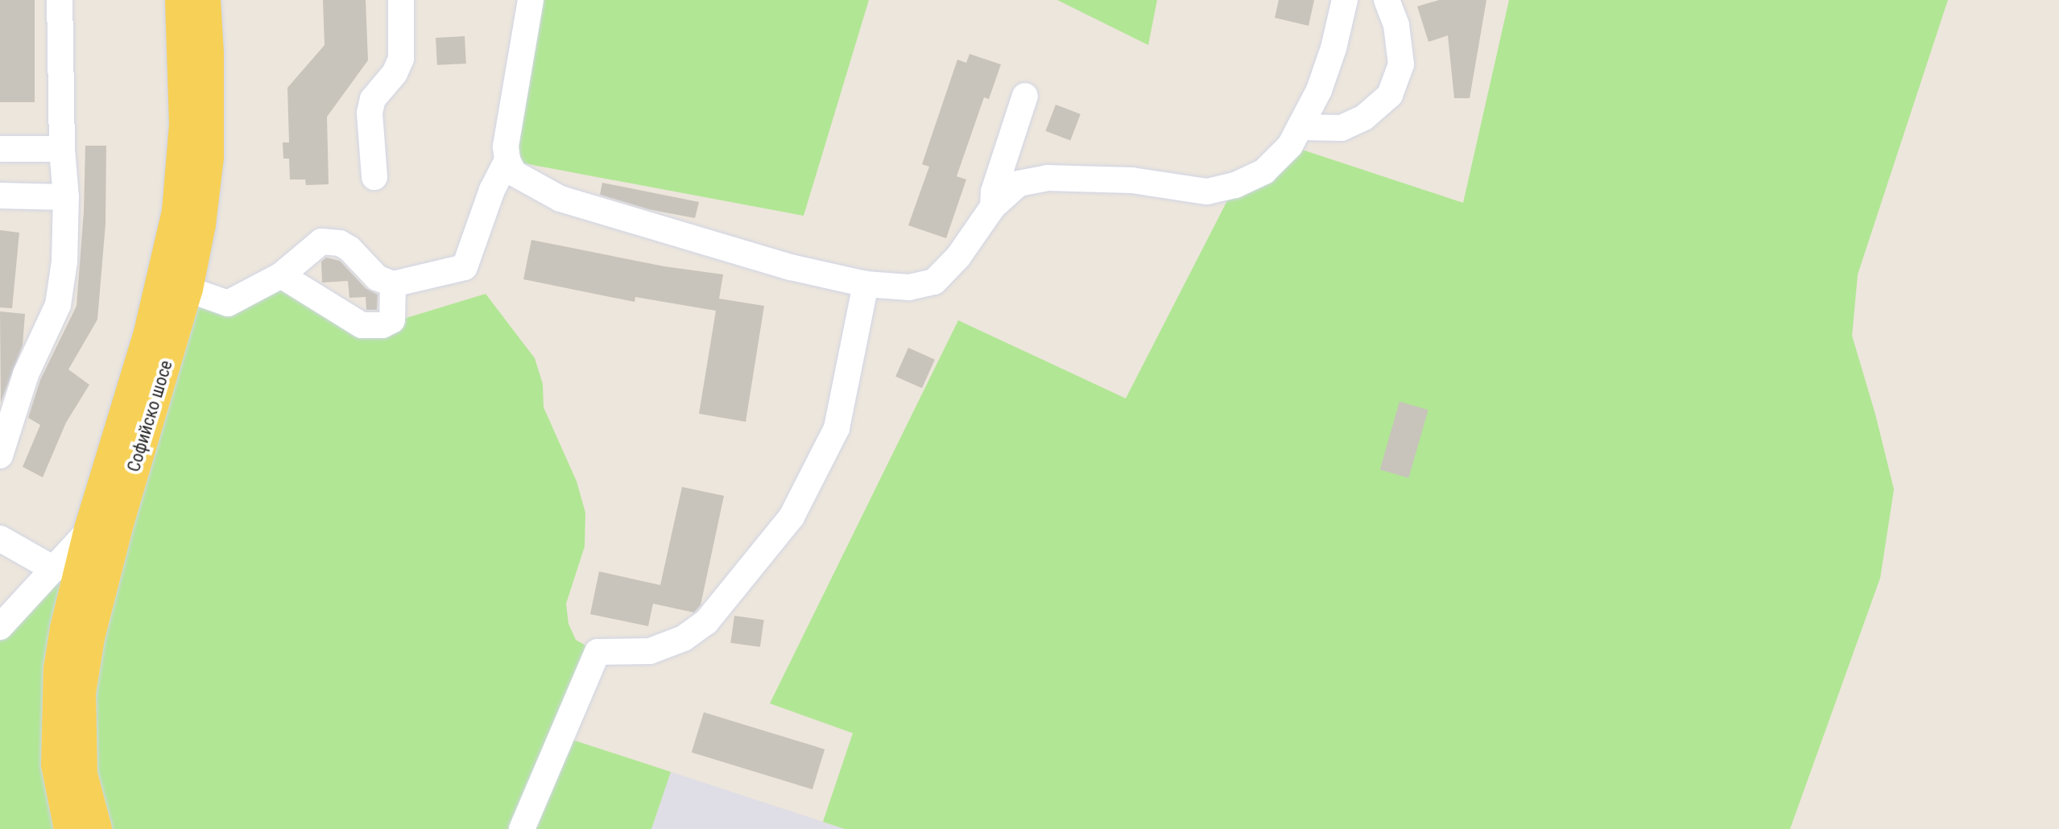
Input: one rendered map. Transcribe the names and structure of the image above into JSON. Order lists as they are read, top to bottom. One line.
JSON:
{"streets":{"main road":["Софийско шосе"]}}
